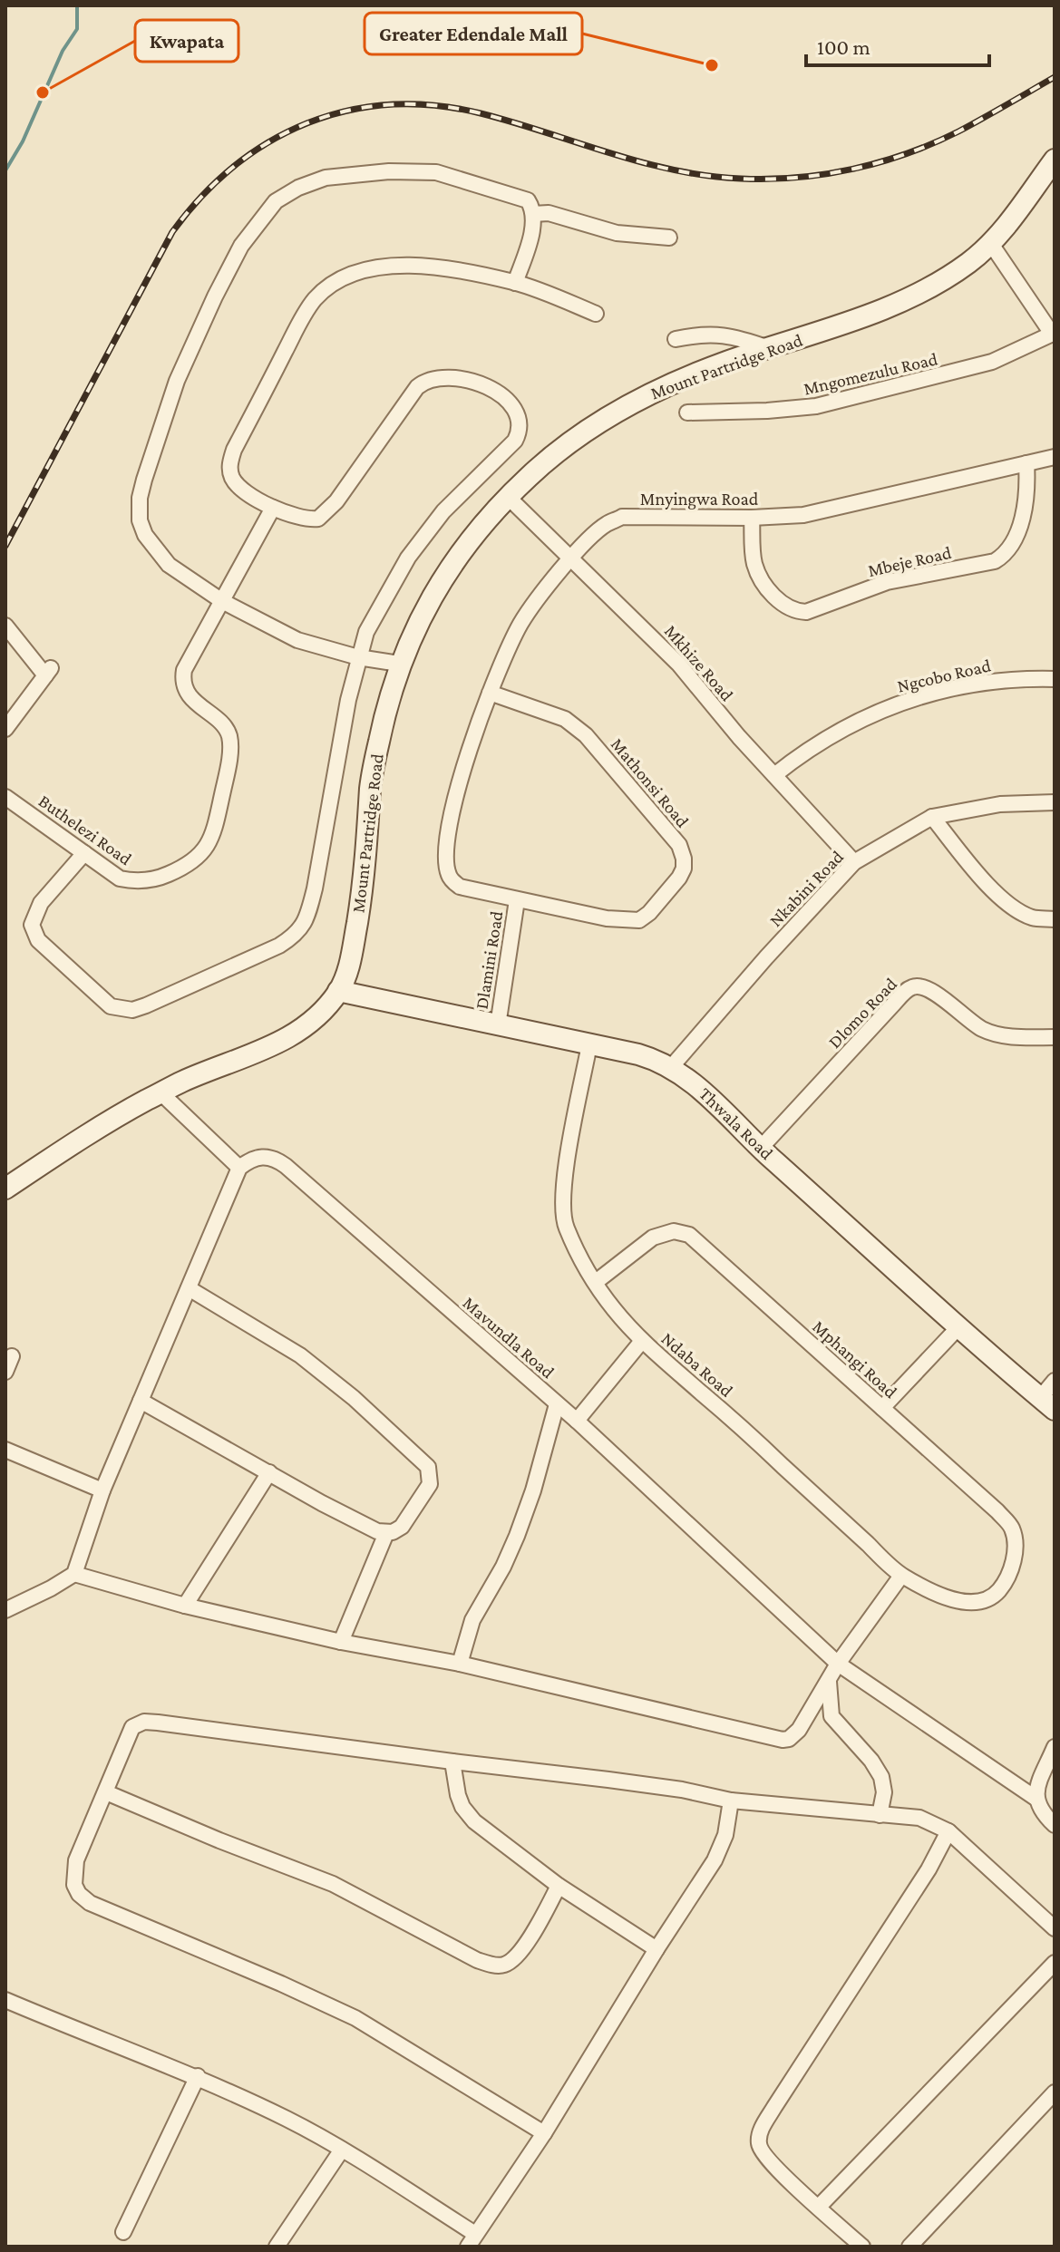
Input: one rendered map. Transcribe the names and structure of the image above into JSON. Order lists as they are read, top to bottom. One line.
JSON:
{"streets":{"street":["Mount Partridge Road","Mngomezulu Road","Mnyingwa Road","Mbeje Road","Mkhize Road","Ngcobo Road","Mathonsi Road","Buthelezi Road","Nkabini Road","Dlamini Road","Dlomo Road","Thwala Road","Mavundla Road","Mphangi Road","Ndaba Road"]},"crossings":[["Mount Partridge Road","Mkhize Road"],["Mount Partridge Road","Thwala Road"],["Mnyingwa Road","Mbeje Road"],["Mnyingwa Road","Mkhize Road"],["Mnyingwa Road","Mathonsi Road"],["Mkhize Road","Ngcobo Road"],["Mkhize Road","Nkabini Road"],["Mathonsi Road","Dlamini Road"],["Nkabini Road","Thwala Road"],["Dlamini Road","Thwala Road"],["Dlomo Road","Thwala Road"],["Thwala Road","Ndaba Road"],["Mphangi Road","Ndaba Road"]],"places":["Greater Edendale Mall","Kwapata"],"scale_bar":"100 m"}
